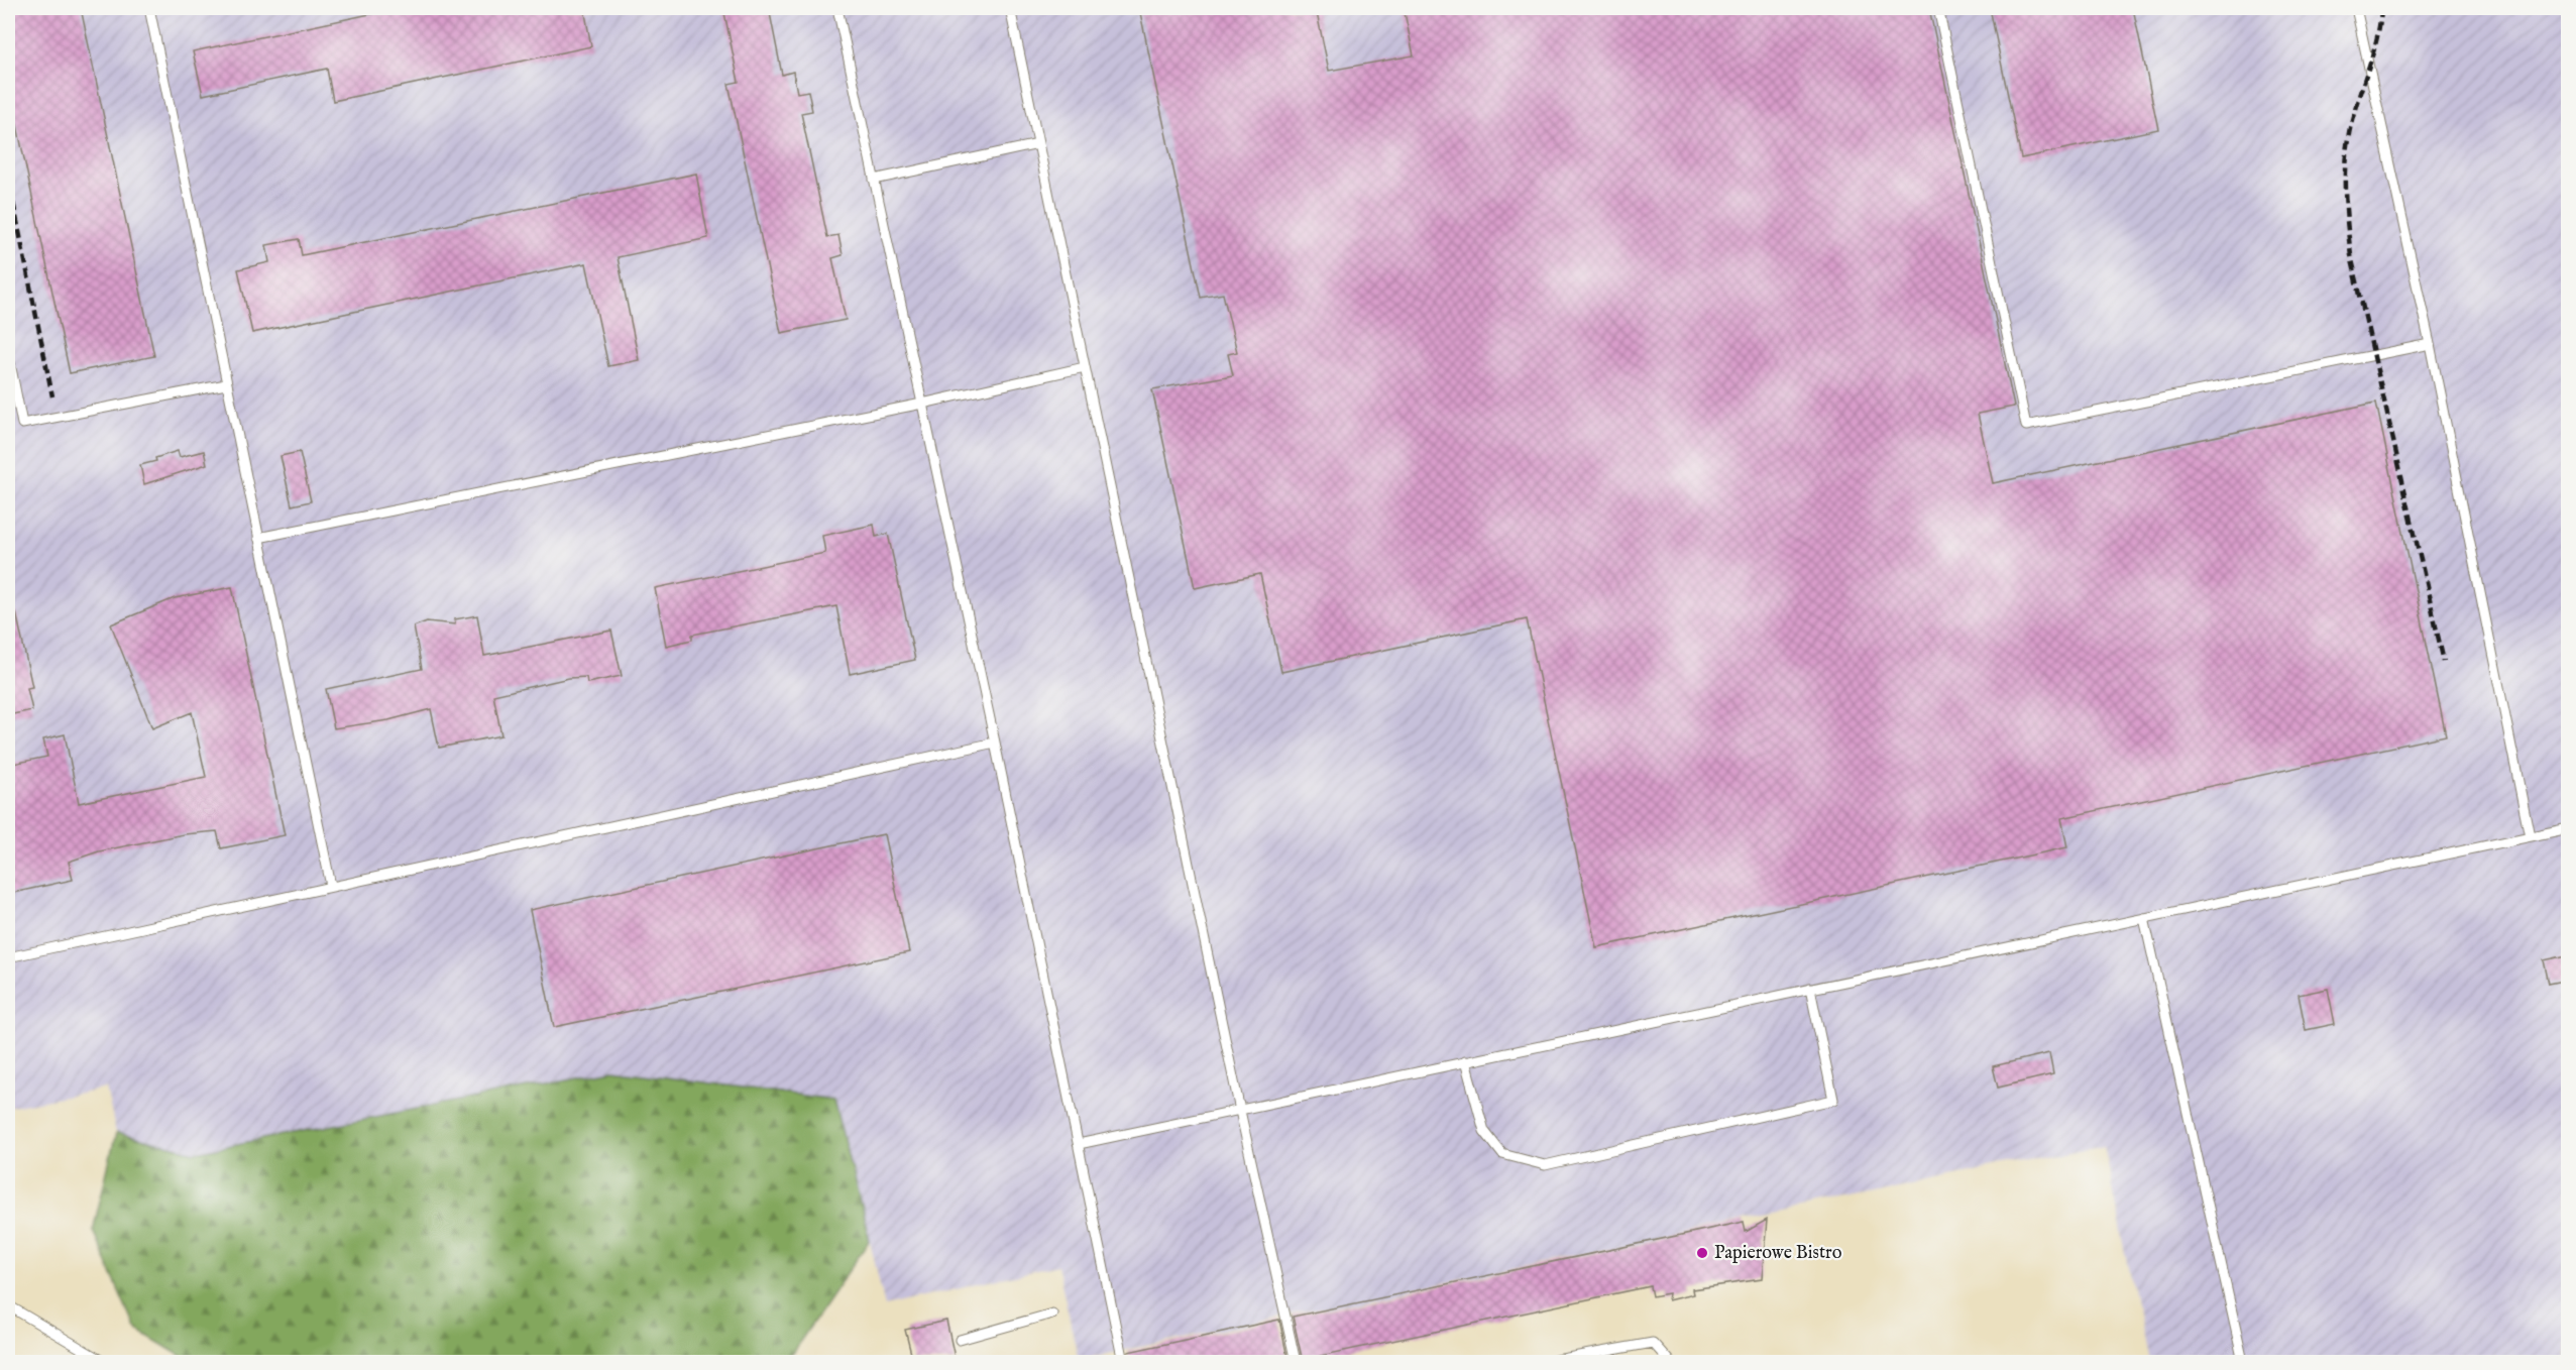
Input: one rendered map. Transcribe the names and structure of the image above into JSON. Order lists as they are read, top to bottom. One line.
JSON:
{"places":["Papierowe Bistro"]}
